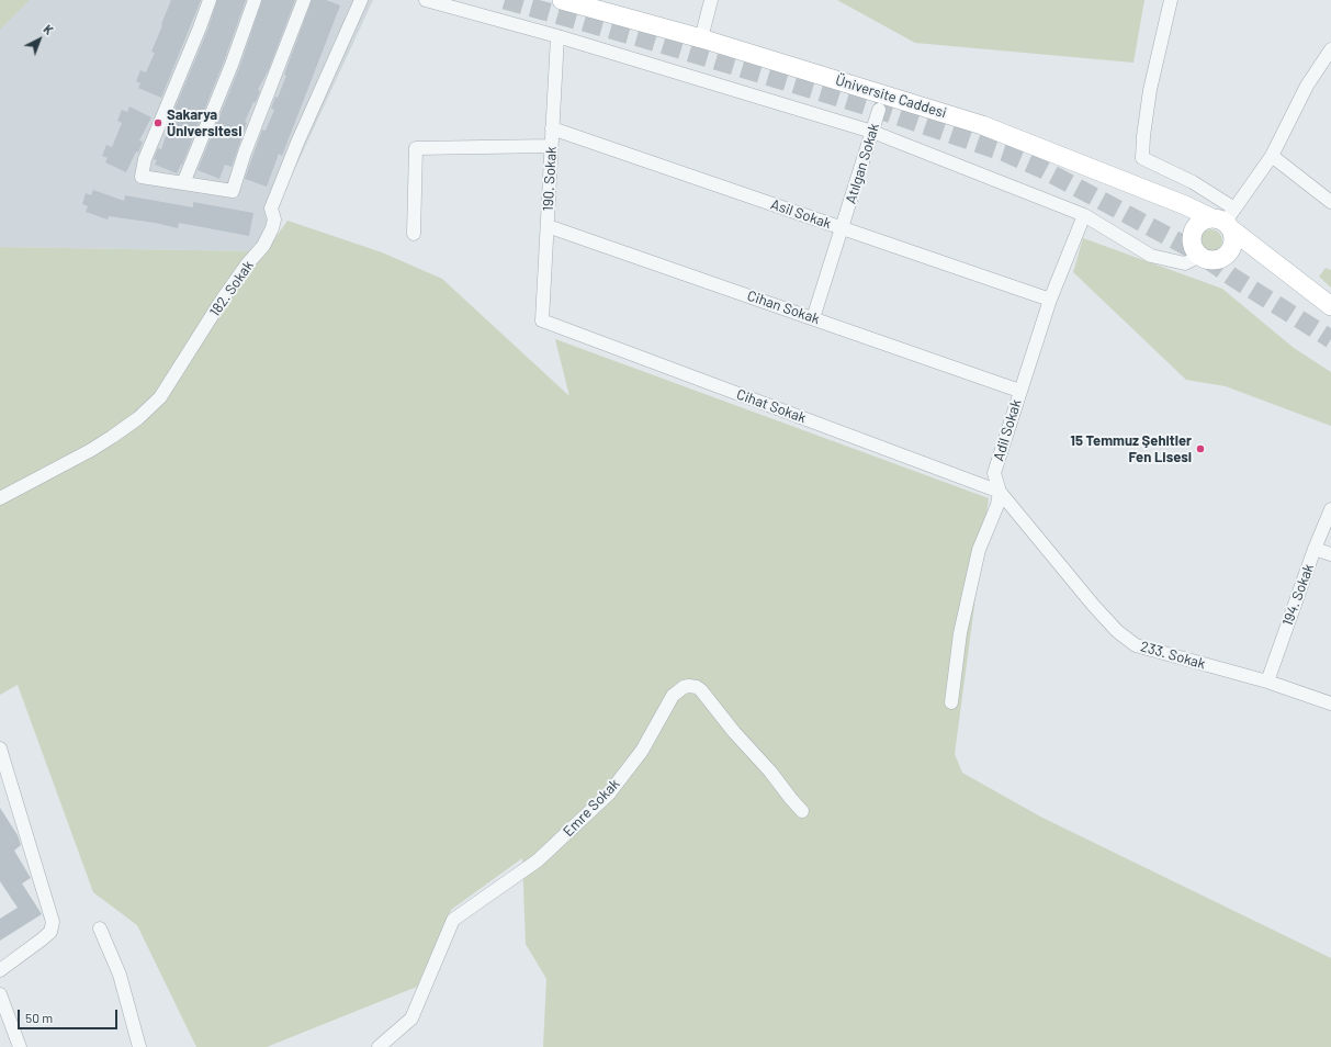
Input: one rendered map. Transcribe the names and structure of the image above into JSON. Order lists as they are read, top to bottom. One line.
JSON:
{"streets":{"street":["Üniversite Caddesi","Atılgan Sokak","190. Sokak","Asil Sokak","182. Sokak","Cihan Sokak","Cihat Sokak","Adil Sokak","194. Sokak","233. Sokak","Emre Sokak"]},"crossings":[["Atılgan Sokak","Asil Sokak"],["Atılgan Sokak","Cihan Sokak"],["190. Sokak","Asil Sokak"],["190. Sokak","Cihan Sokak"],["190. Sokak","Cihat Sokak"],["Asil Sokak","Adil Sokak"],["Cihan Sokak","Adil Sokak"],["Cihat Sokak","Adil Sokak"],["Cihat Sokak","233. Sokak"],["Adil Sokak","233. Sokak"],["194. Sokak","233. Sokak"]],"places":["Sakarya Üniversitesi","15 Temmuz Şehitler Fen Lisesi"],"scale_bar":"50 m","north":"top right"}
